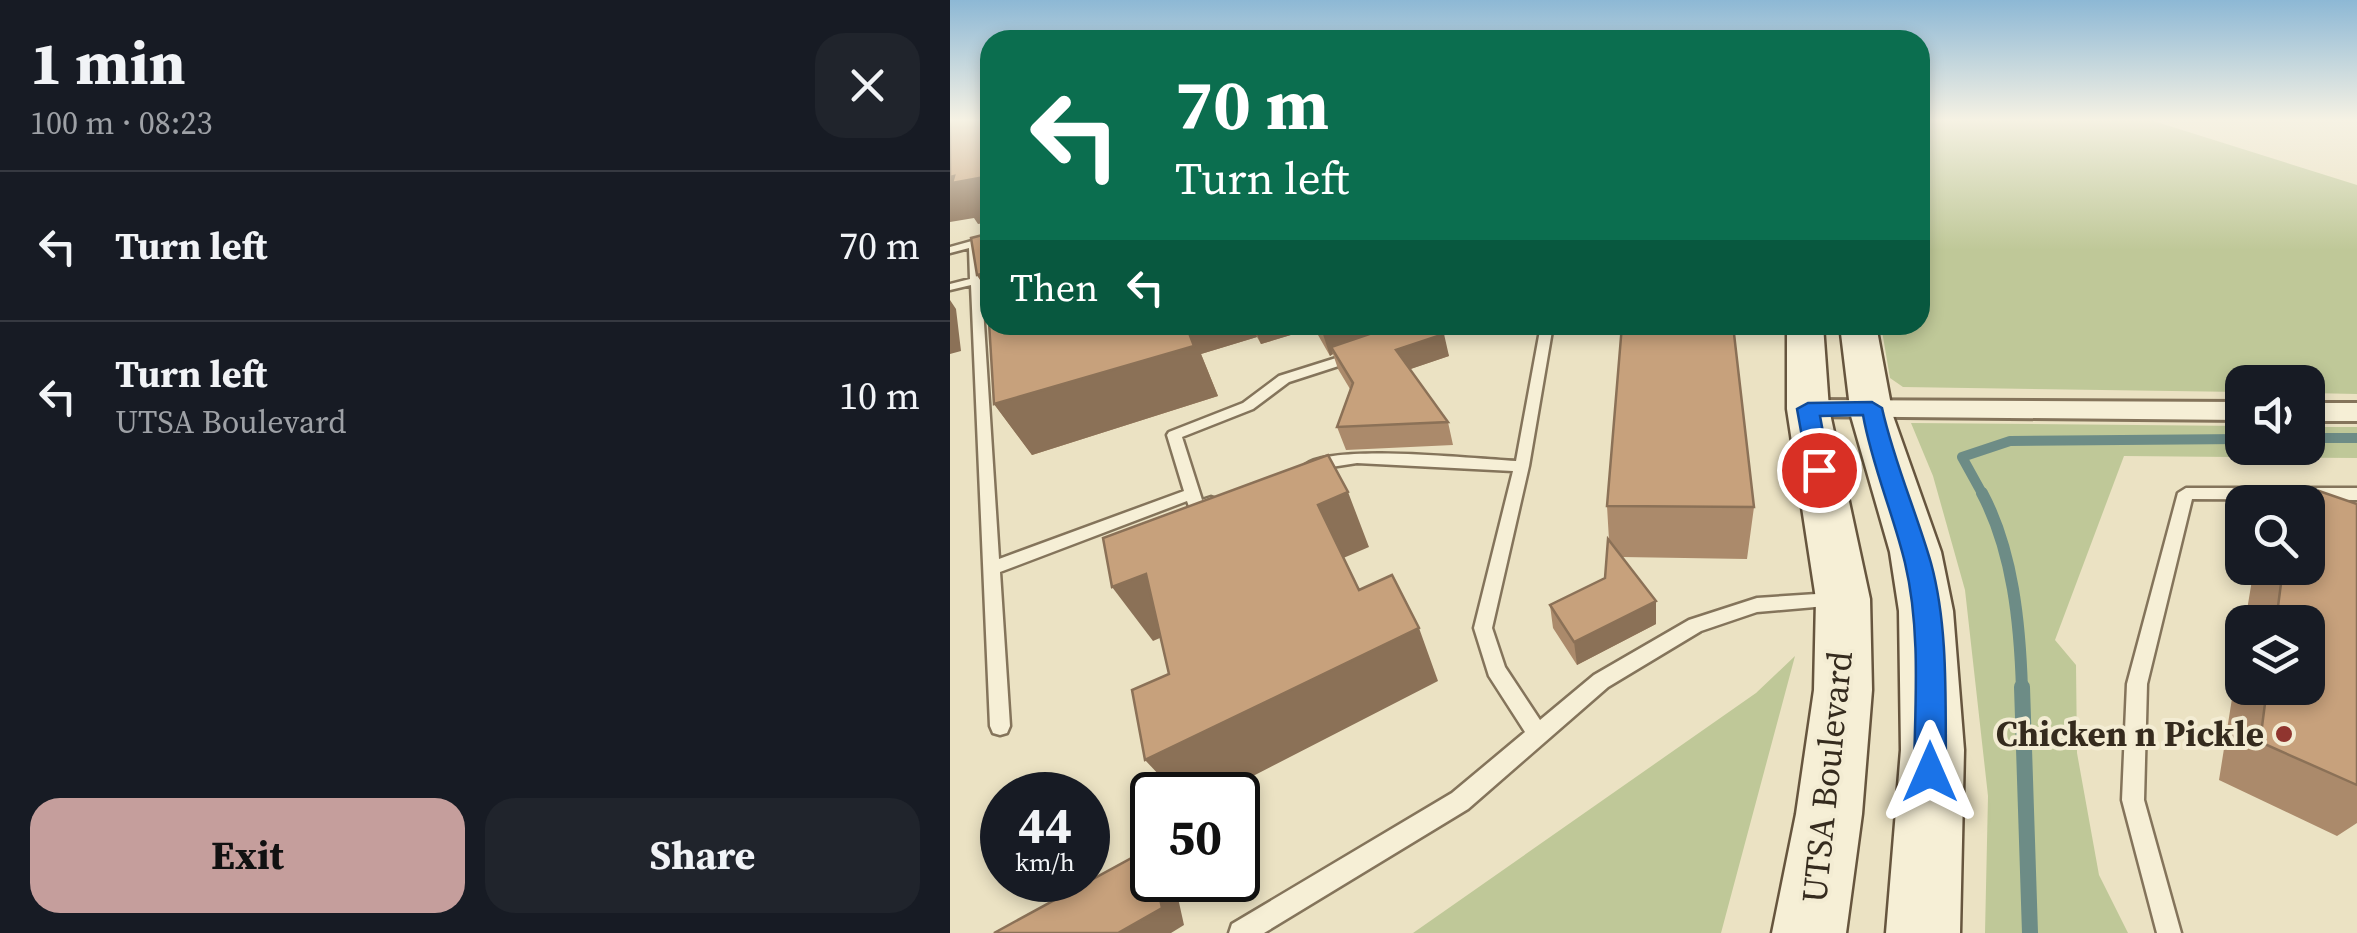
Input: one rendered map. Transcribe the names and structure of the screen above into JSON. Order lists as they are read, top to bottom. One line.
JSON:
{"streets":{"main road":["UTSA Boulevard"]},"places":["Chicken n Pickle"],"page":{"heading":["1 min","100 m · 08:23"],"turn":["70 m","Turn left"],"list":[{"name":"Turn left","value":"70 m"},{"name":"Turn left","note":"UTSA Boulevard","value":"10 m"}],"then":"Then","speed":"44 km/h","limit":"50","buttons":["Exit","Share"]}}
